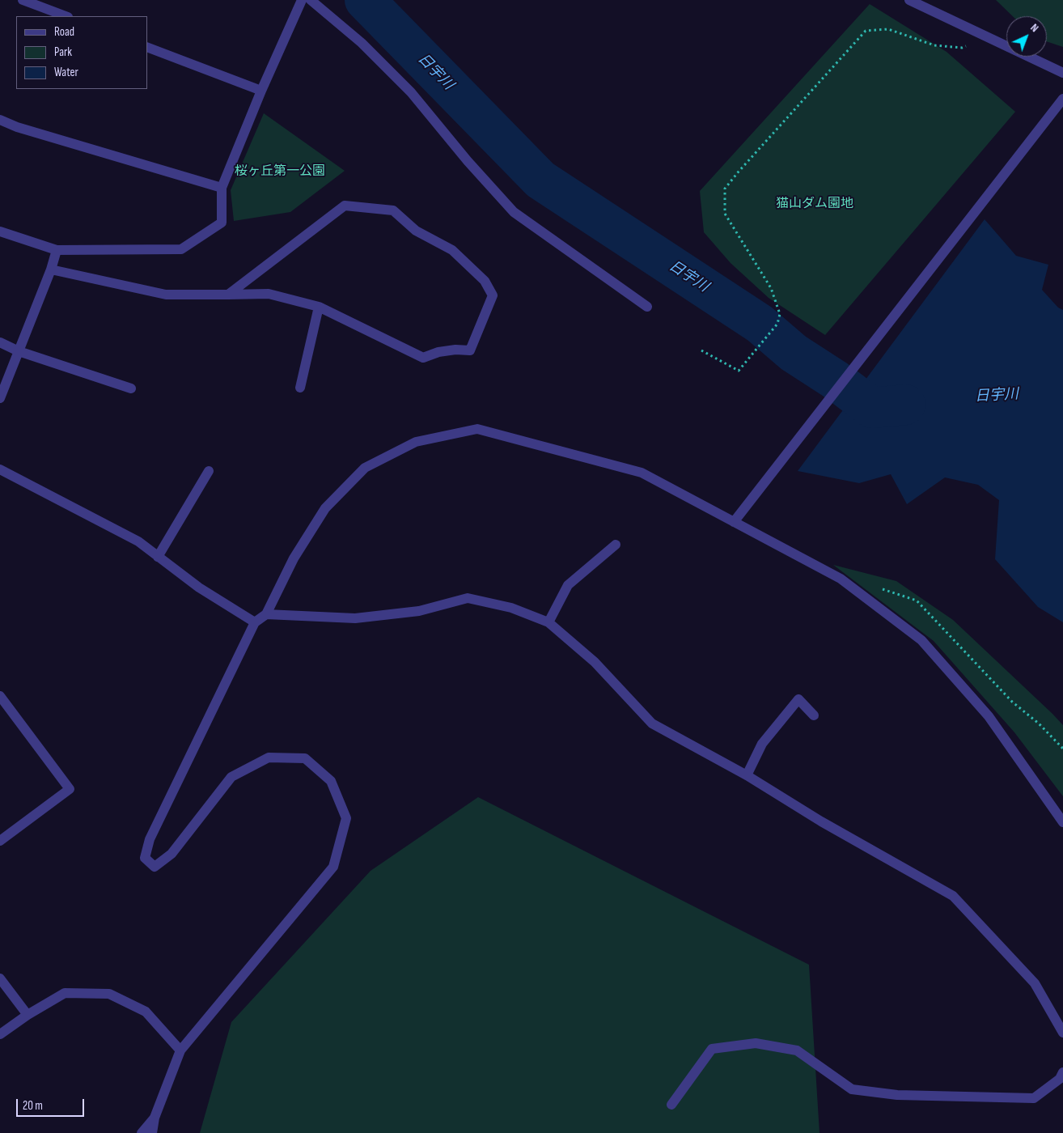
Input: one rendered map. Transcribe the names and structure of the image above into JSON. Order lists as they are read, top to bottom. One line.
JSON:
{"water":["日宇川"],"parks":["桜ヶ丘第一公園","猫山ダム園地"],"legend":["Road","Park","Water"],"scale_bar":"20 m","north":"top right"}
